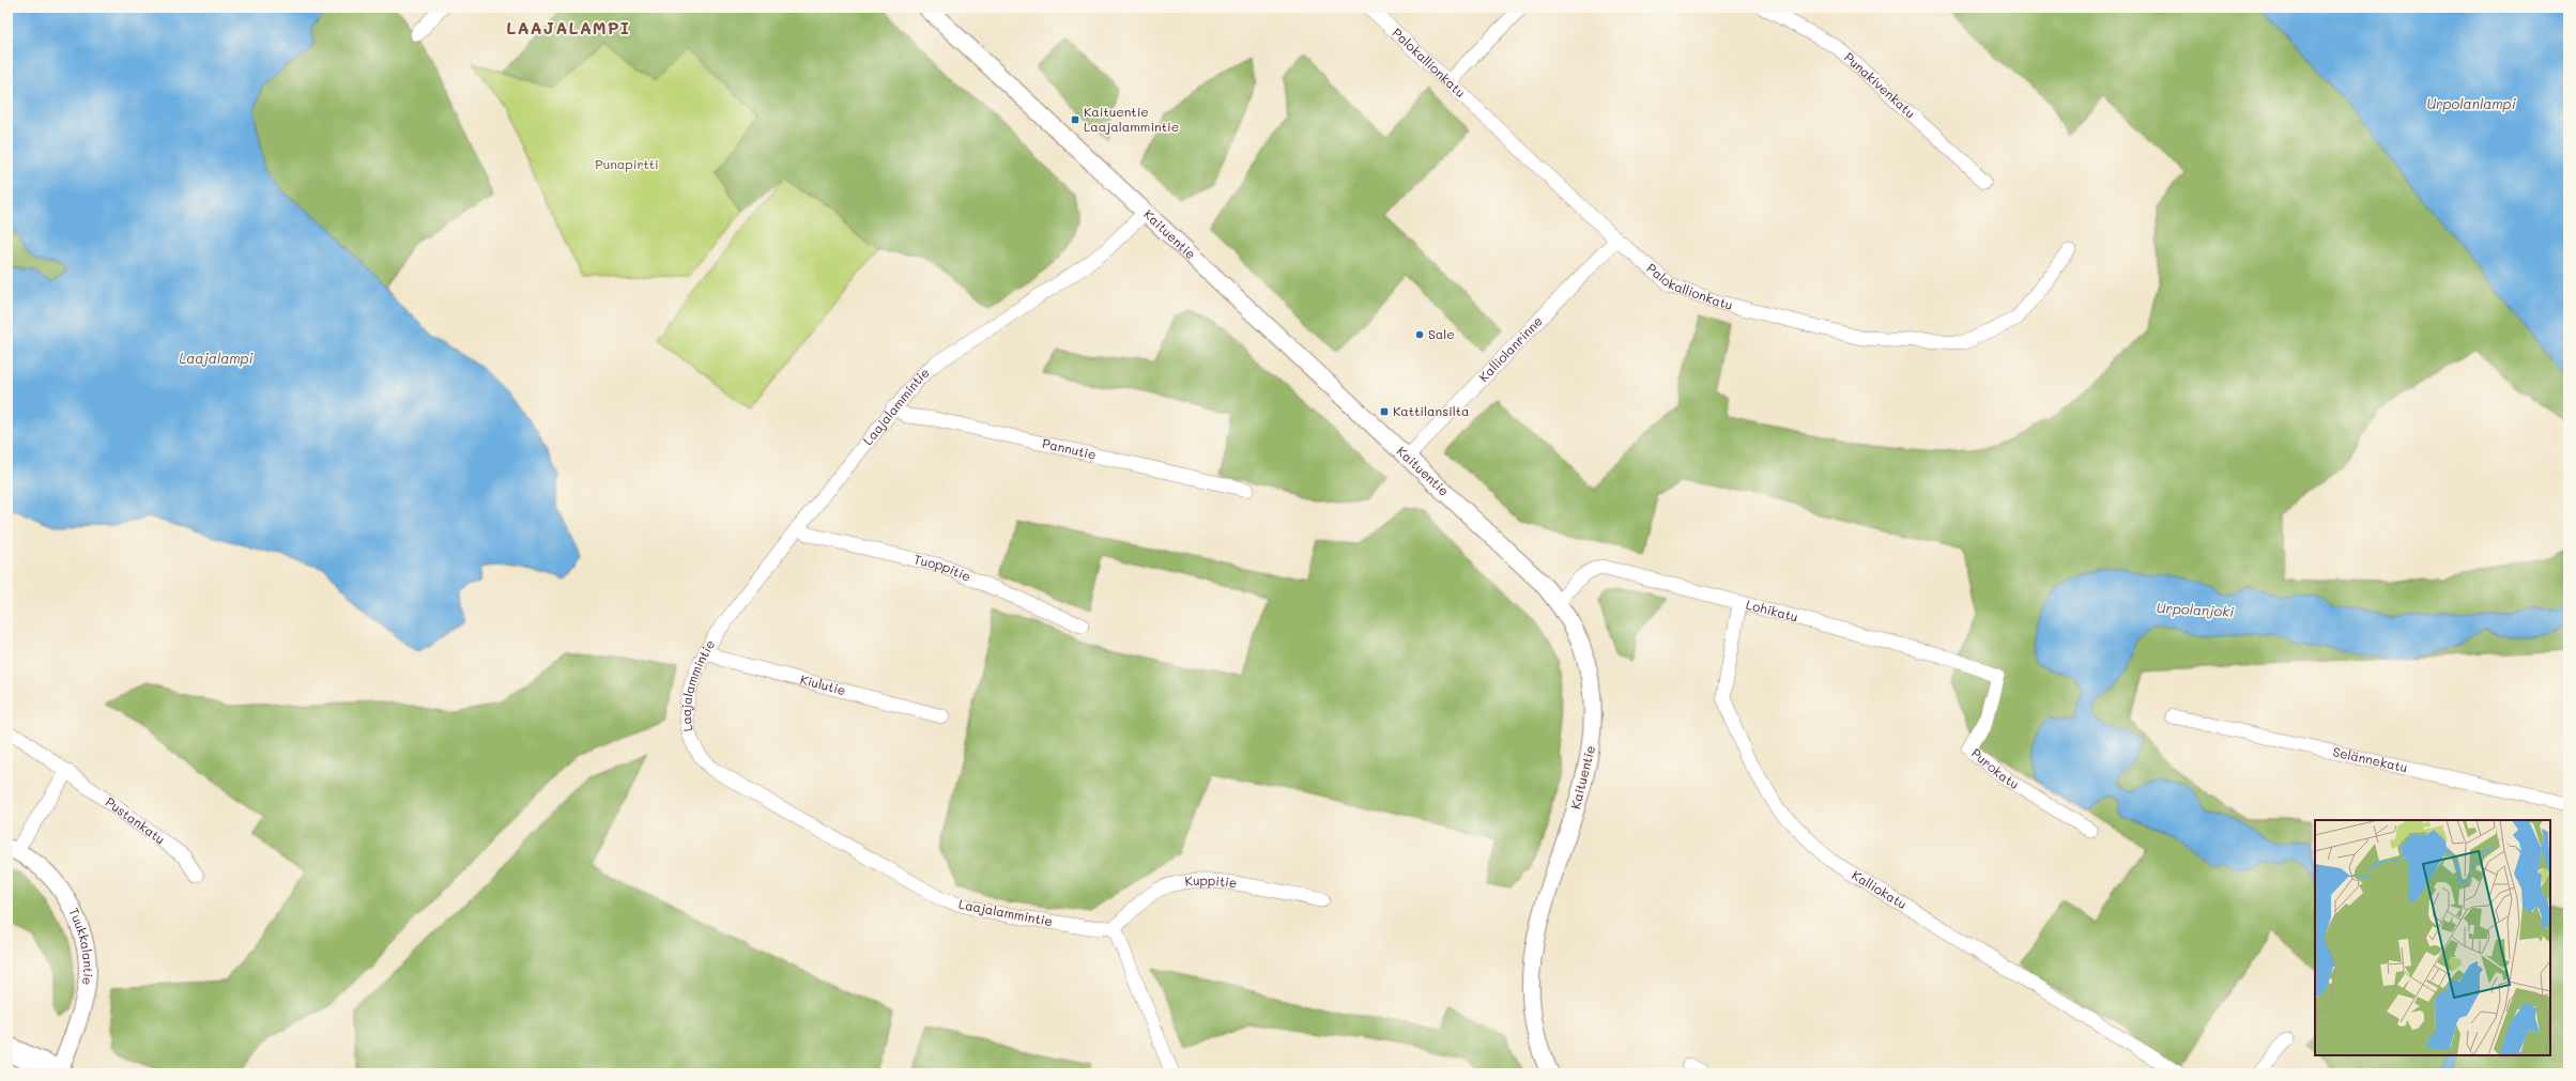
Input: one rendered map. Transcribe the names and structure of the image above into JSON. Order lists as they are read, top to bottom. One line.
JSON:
{"streets":{"street":["Palokallionkatu","Punakivenkatu","Kaituentie","Kalliolanrinne","Laajalammintie","Pannutie","Tuoppitie","Lohikatu","Kiulutie","Selännekatu","Purokatu","Pustankatu","Kuppitie","Kalliokatu","Tuukkalantie"]},"crossings":[["Palokallionkatu","Kalliolanrinne"],["Kaituentie","Kalliolanrinne"],["Kaituentie","Laajalammintie"],["Kaituentie","Lohikatu"],["Laajalammintie","Pannutie"],["Laajalammintie","Tuoppitie"],["Laajalammintie","Kiulutie"],["Laajalammintie","Kuppitie"],["Lohikatu","Purokatu"],["Lohikatu","Kalliokatu"]],"districts":["LAAJALAMPI"],"water":["Urpolanlampi","Laajalampi","Urpolanjoki"],"parks":["Punapirtti"],"places":{"transit":["Kaituentie Laajalammintie","Kattilansilta"],"other":["Sale"]}}
